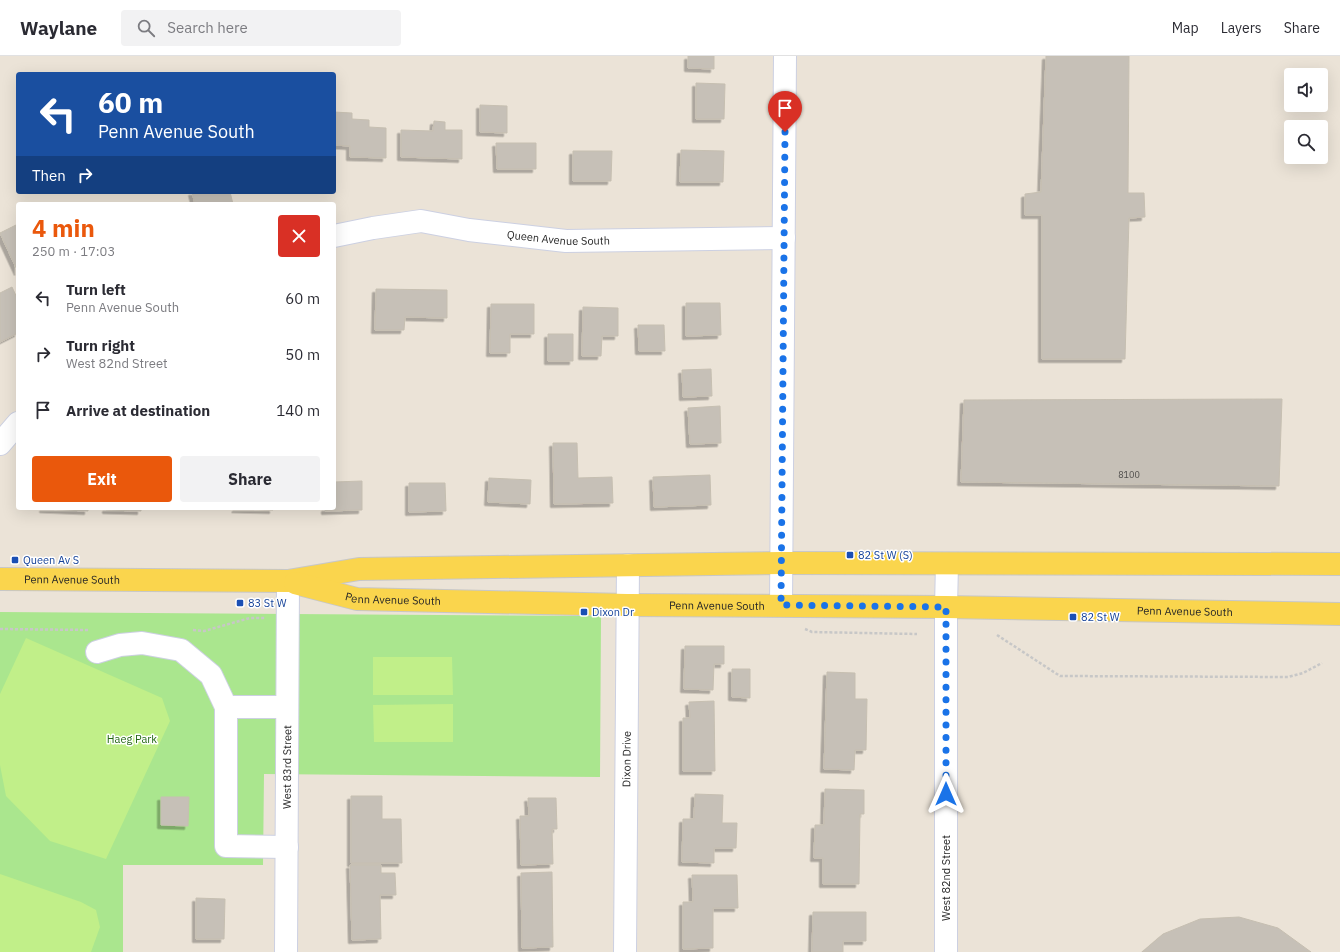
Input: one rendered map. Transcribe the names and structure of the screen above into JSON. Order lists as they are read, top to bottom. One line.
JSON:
{"streets":{"main road":["Penn Avenue South"],"street":["Queen Avenue South","Dixon Drive","West 83rd Street","West 82nd Street"]},"crossings":[["Penn Avenue South","Dixon Drive"],["Penn Avenue South","West 83rd Street"],["Penn Avenue South","West 82nd Street"]],"parks":["Haeg Park"],"places":{"transit":["82 St W (S)","Queen Av S","83 St W","Dixon Dr","82 St W"]},"house_numbers":["8100"],"page":{"header":"Waylane","search":"Search here","nav":["Map","Layers","Share"],"turn":["60 m","Penn Avenue South"],"then":"Then","heading":["4 min","250 m · 17:03"],"list":[{"name":"Turn left","note":"Penn Avenue South","value":"60 m"},{"name":"Turn right","note":"West 82nd Street","value":"50 m"},{"name":"Arrive at destination","value":"140 m"}],"buttons":["Exit","Share"]}}
